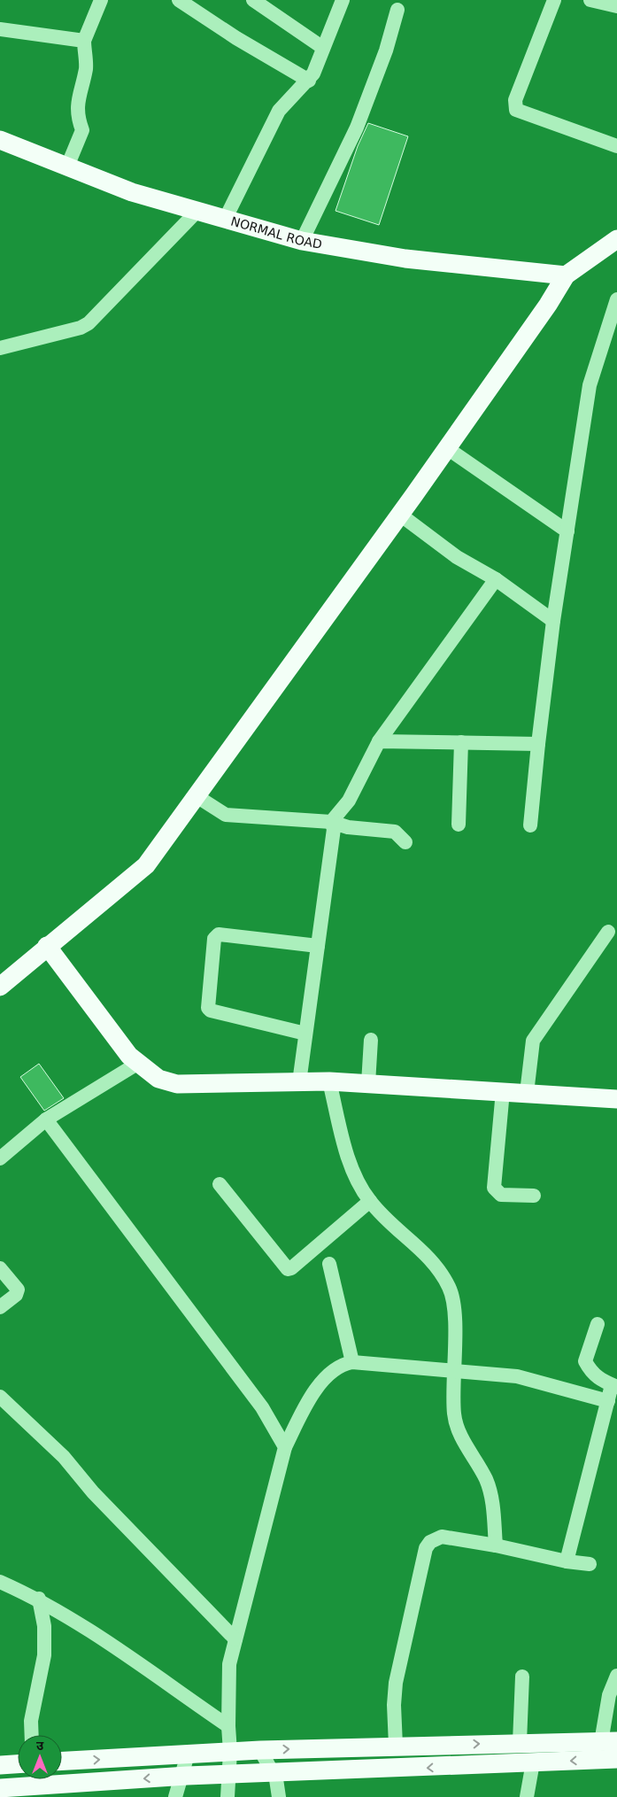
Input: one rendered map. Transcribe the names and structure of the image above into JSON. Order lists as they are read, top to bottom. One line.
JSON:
{"streets":{"main road":["NORMAL ROAD"]},"north":"top"}
